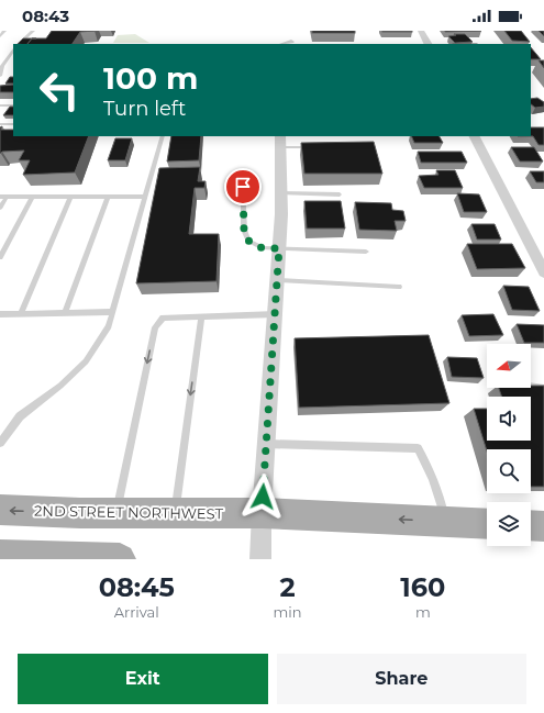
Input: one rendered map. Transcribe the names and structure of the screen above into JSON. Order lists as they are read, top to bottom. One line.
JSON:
{"streets":{"main road":["2ND STREET NORTHWEST"]},"north":"left","page":{"status":"08:43","turn":["100 m","Turn left"],"eta":["08:45","Arrival","2","min","160","m"],"buttons":["Exit","Share"]}}
